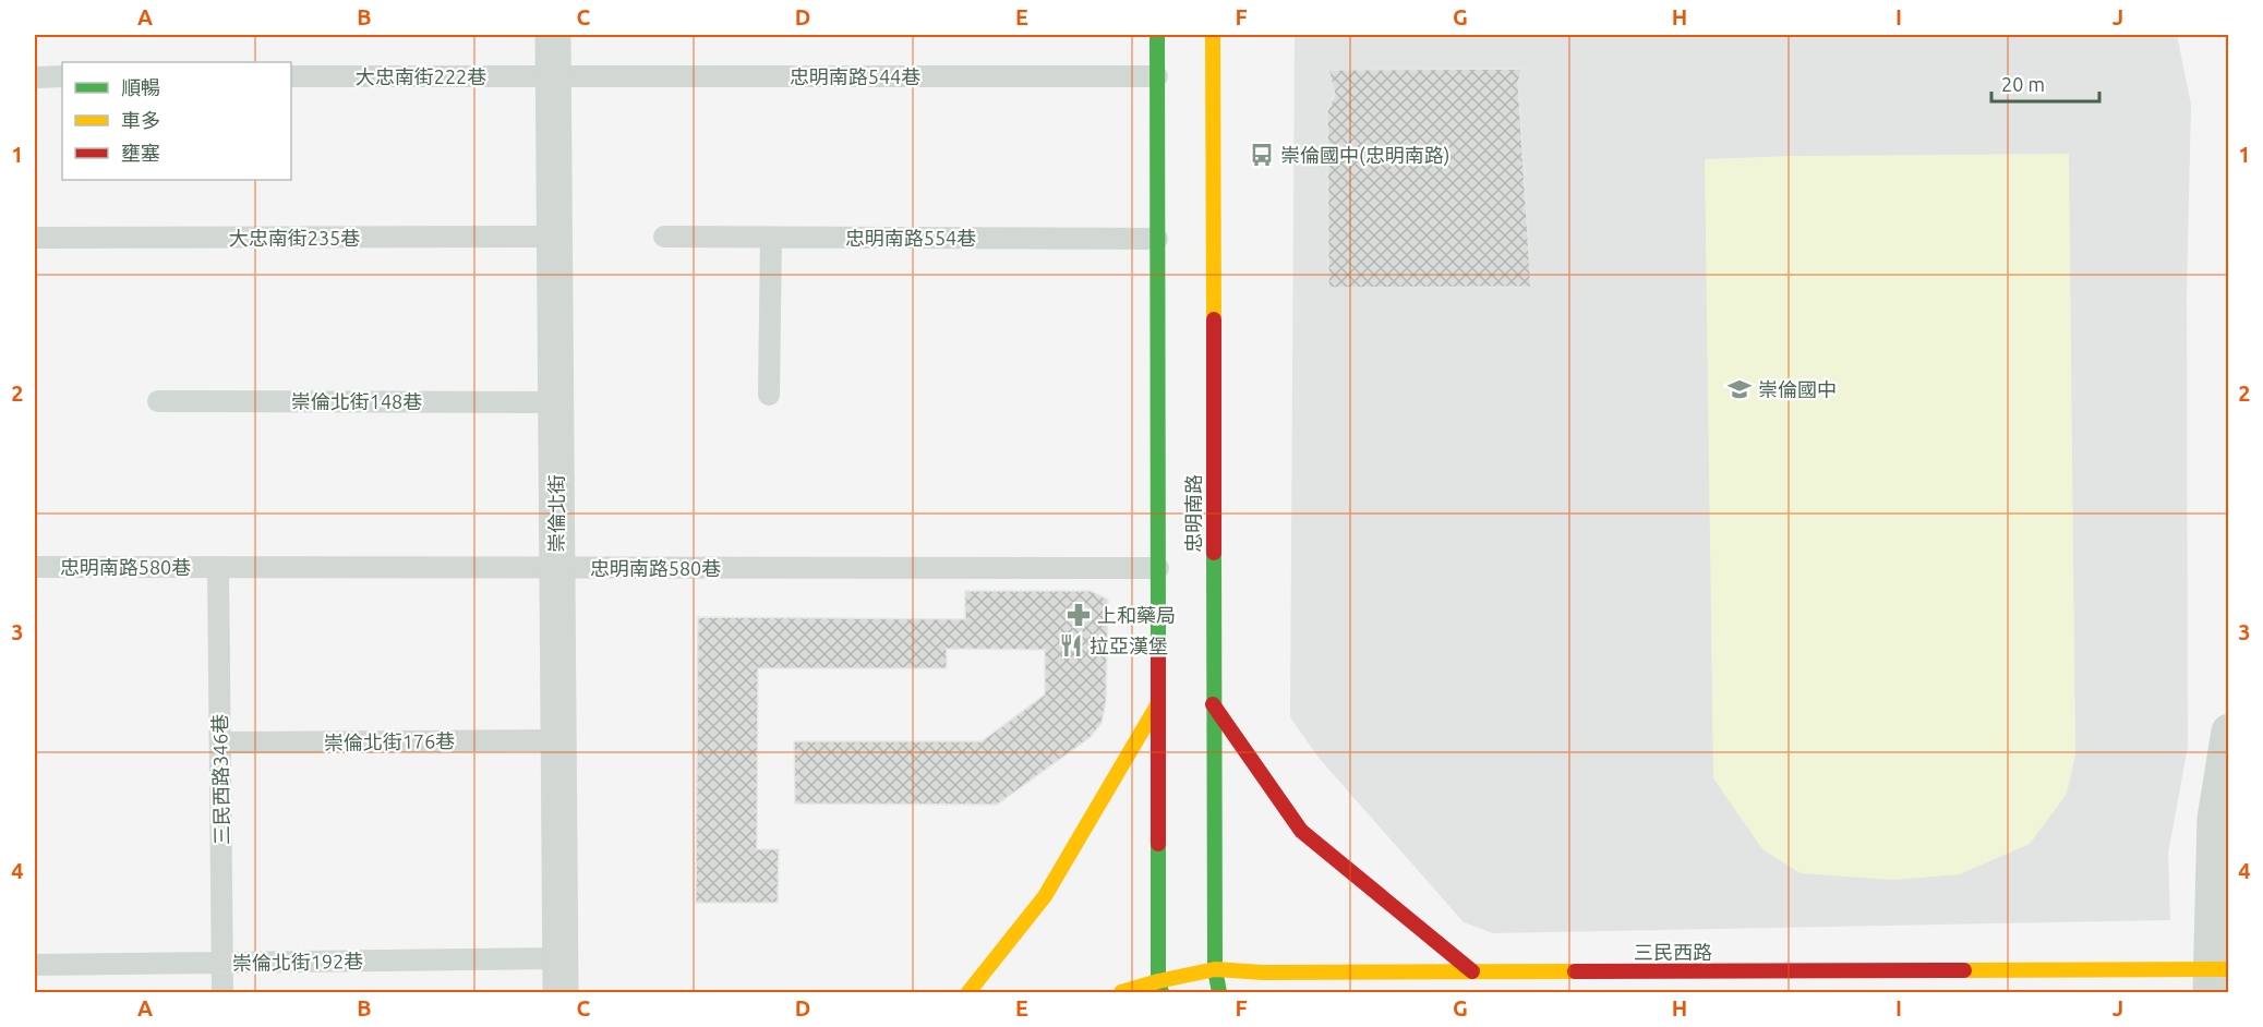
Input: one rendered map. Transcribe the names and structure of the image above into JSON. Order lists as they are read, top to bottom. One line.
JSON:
{"streets":{"main road":["忠明南路","三民西路"],"street":["崇倫北街"],"lane":["大忠南街222巷","忠明南路544巷","大忠南街235巷","忠明南路554巷","崇倫北街148巷","忠明南路580巷","崇倫北街176巷","三民西路346巷","崇倫北街192巷"]},"crossings":[["大忠南街222巷","忠明南路544巷"],["大忠南街222巷","崇倫北街"],["忠明南路544巷","崇倫北街"],["忠明南路544巷","忠明南路"],["大忠南街235巷","崇倫北街"],["忠明南路554巷","忠明南路"],["崇倫北街148巷","崇倫北街"],["崇倫北街","忠明南路580巷"],["崇倫北街","崇倫北街176巷"],["崇倫北街","崇倫北街192巷"],["忠明南路","忠明南路580巷"],["忠明南路","三民西路"],["忠明南路580巷","三民西路346巷"],["崇倫北街176巷","三民西路346巷"],["三民西路346巷","崇倫北街192巷"]],"places":{"bus stop":["崇倫國中(忠明南路)"],"school or university":["崇倫國中"],"pharmacy":["上和藥局"],"restaurant":["拉亞漢堡"]},"legend":["順暢","車多","壅塞"],"scale_bar":"20 m","grid":{"columns":["A","B","C","D","E","F","G","H","I","J"],"rows":["1","2","3","4"]}}
